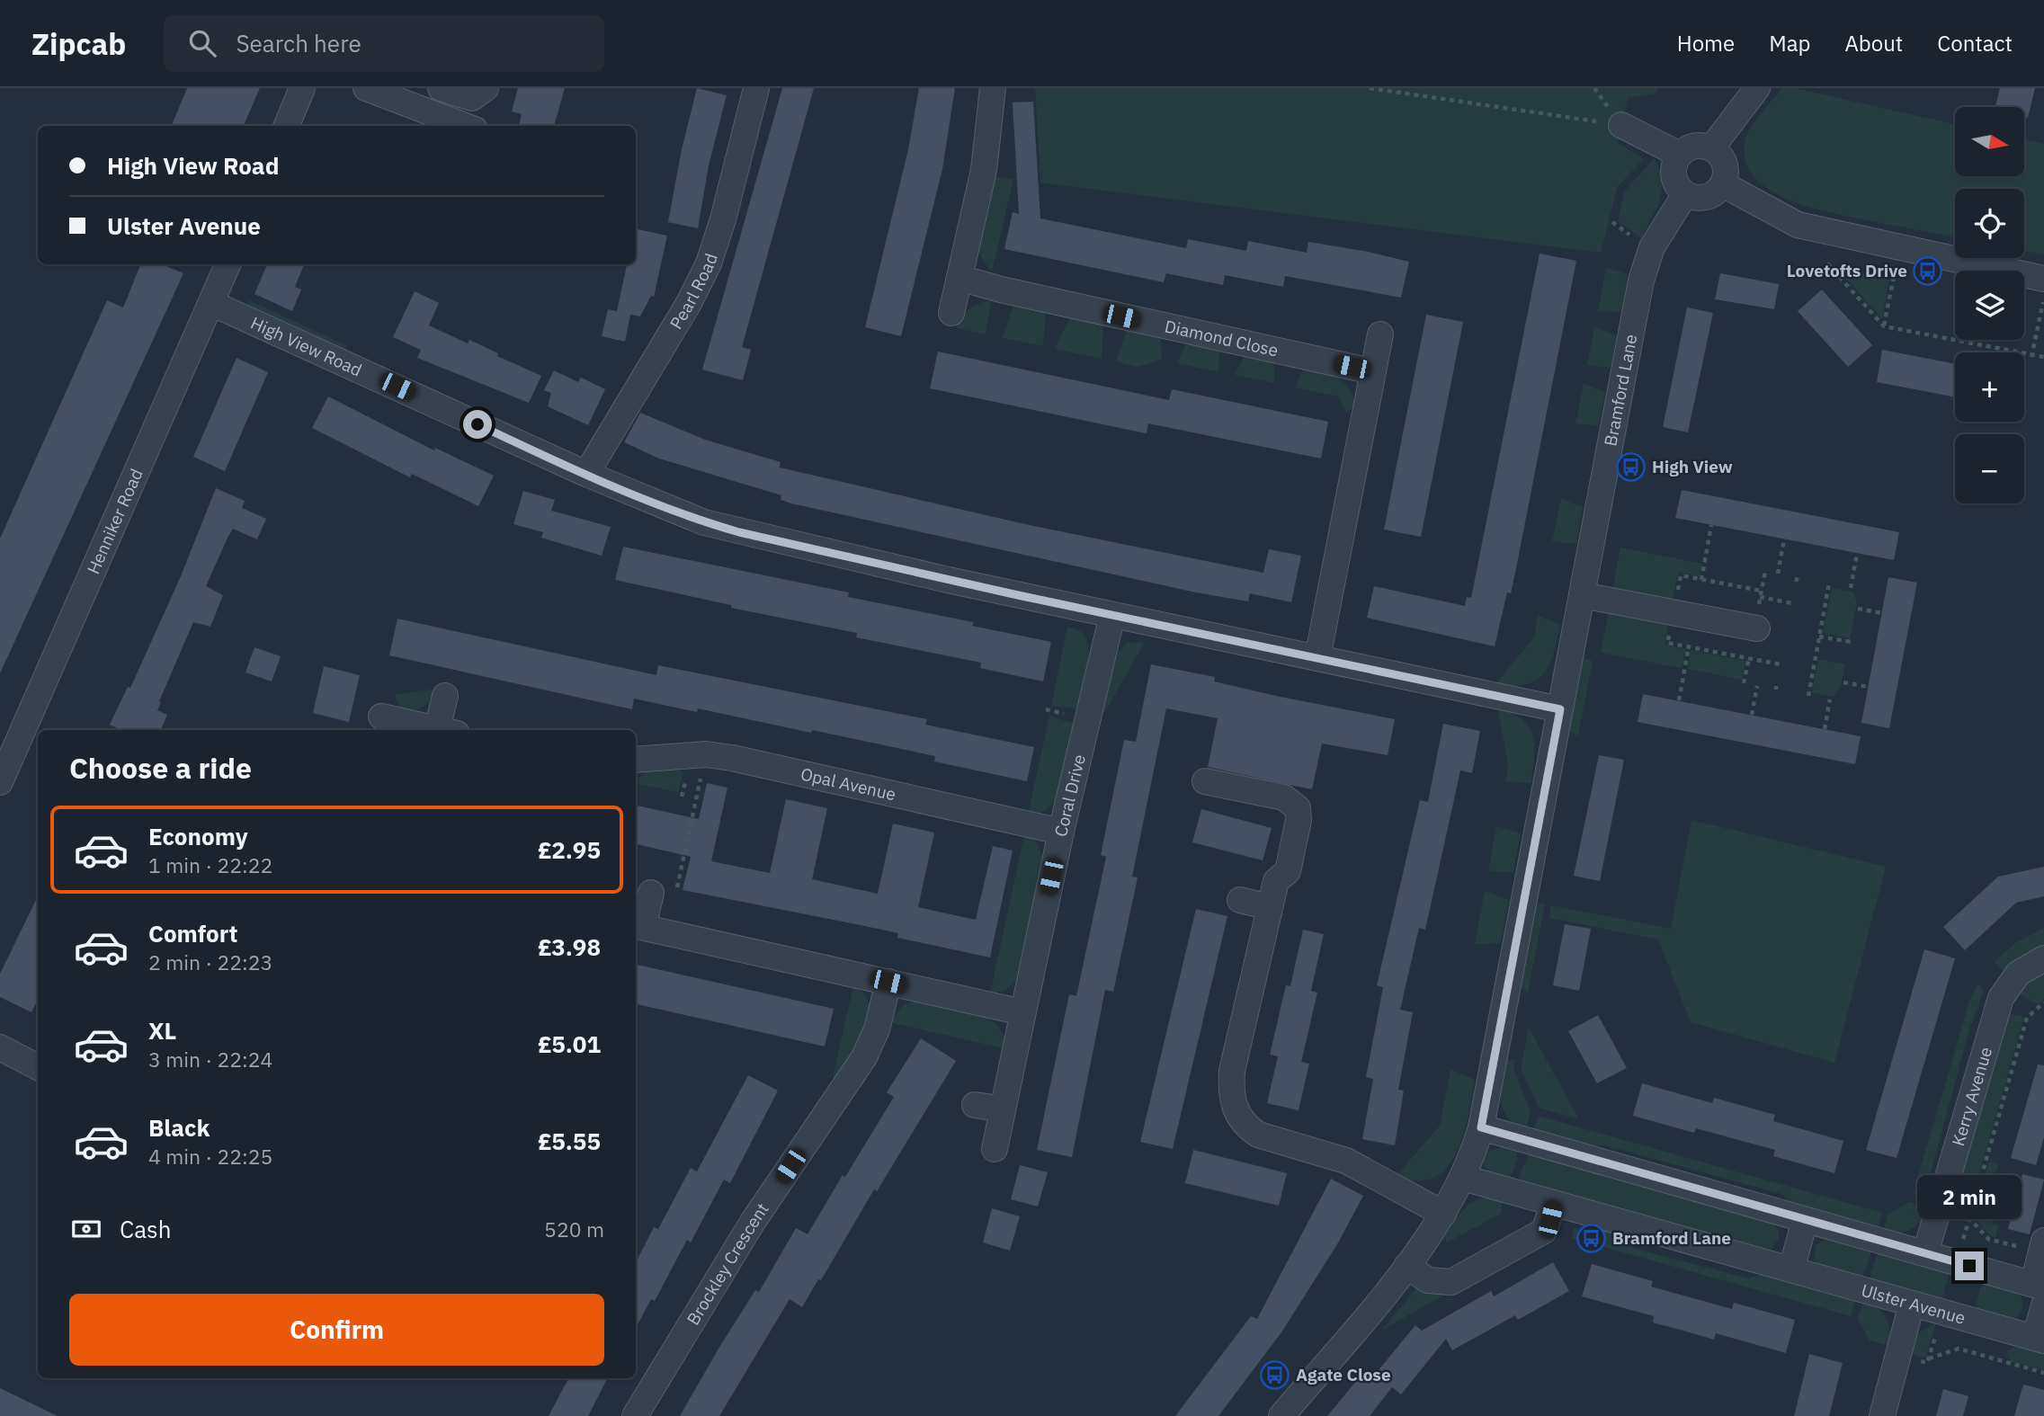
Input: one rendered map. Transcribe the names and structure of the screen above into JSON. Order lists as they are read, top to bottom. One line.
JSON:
{"streets":{"street":["Pearl Road","Diamond Close","High View Road","Bramford Lane","Henniker Road","Opal Avenue","Coral Drive","Kerry Avenue","Brockley Crescent","Ulster Avenue"]},"crossings":[["Pearl Road","High View Road"],["High View Road","Bramford Lane"],["High View Road","Henniker Road"],["High View Road","Coral Drive"],["Bramford Lane","Ulster Avenue"],["Opal Avenue","Coral Drive"]],"places":{"bus stop":["Lovetofts Drive","High View","Bramford Lane","Agate Close"]},"north":"right","page":{"header":"Zipcab","search":"Search here","nav":["Home","Map","About","Contact"],"map_buttons":["+","−"],"banner":["High View Road","Ulster Avenue"],"heading":"Choose a ride","list":[{"name":"Economy","note":"1 min · 22:22","value":"£2.95"},{"name":"Comfort","note":"2 min · 22:23","value":"£3.98"},{"name":"XL","note":"3 min · 22:24","value":"£5.01"},{"name":"Black","note":"4 min · 22:25","value":"£5.55"}],"bubble":"2 min","pay":["Cash","520 m"],"buttons":"Confirm"}}
